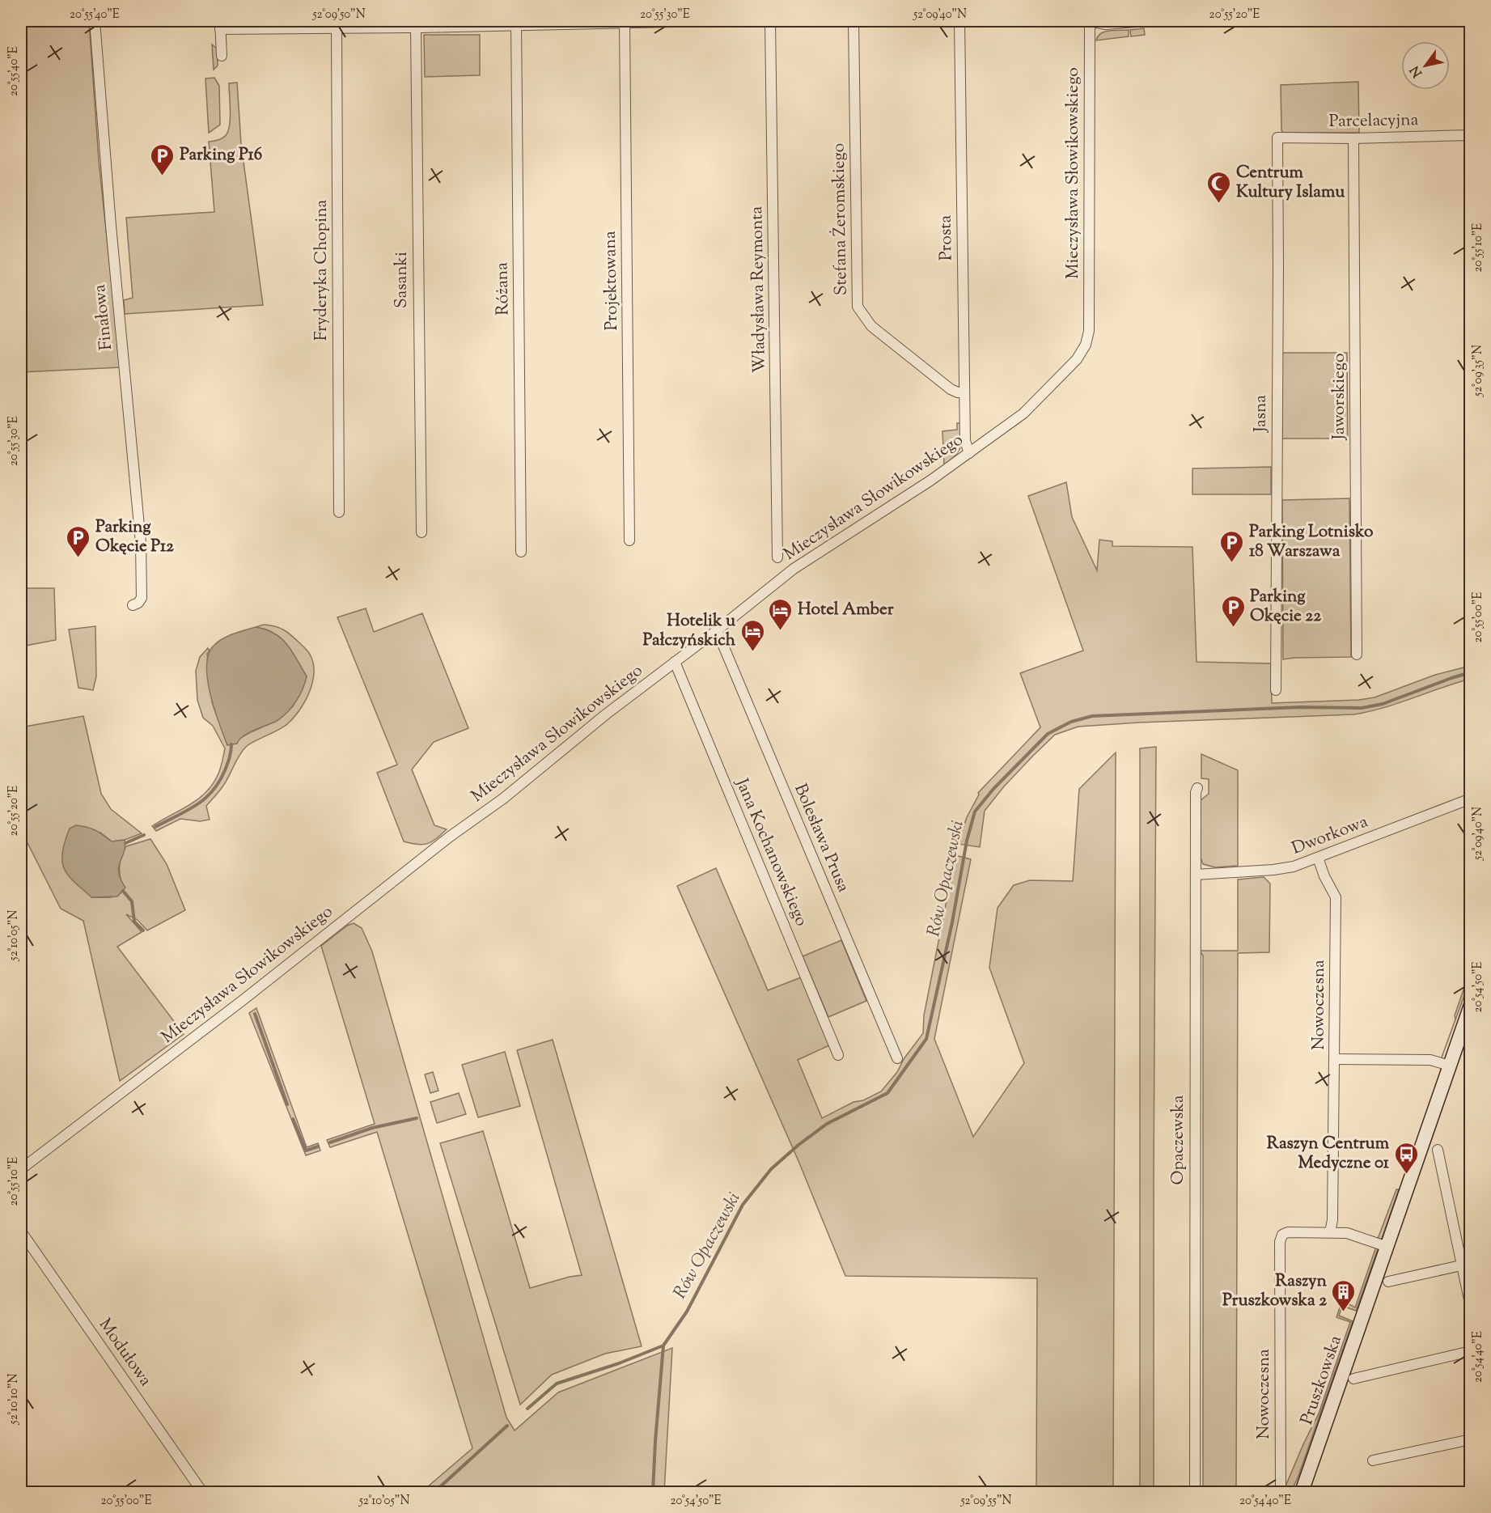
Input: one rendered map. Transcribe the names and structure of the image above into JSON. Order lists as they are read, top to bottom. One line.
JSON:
{"streets":{"street":["Parcelacyjna","Mieczysława Słowikowskiego","Stefana Żeromskiego","Prosta","Fryderyka Chopina","Sasanki","Projektowana","Różana","Władysława Reymonta","Finałowa","Jaworskiego","Jasna","Dworkowa","Bolesława Prusa","Jana Kochanowskiego","Nowoczesna","Opaczewska","Modułowa","Pruszkowska"]},"crossings":[["Parcelacyjna","Jaworskiego"],["Parcelacyjna","Jasna"],["Mieczysława Słowikowskiego","Prosta"],["Mieczysława Słowikowskiego","Bolesława Prusa"],["Mieczysława Słowikowskiego","Jana Kochanowskiego"],["Stefana Żeromskiego","Prosta"],["Dworkowa","Nowoczesna"],["Dworkowa","Opaczewska"]],"water":["Rów Opaczewski"],"places":{"parking":["Parking P16","Parking Okęcie P12","Parking Lotnisko 18 Warszawa","Parking Okęcie 22"],"mosque":["Centrum Kultury Islamu"],"hotel":["Hotel Amber","Hotelik u Pałczyńskich"],"bus stop":["Raszyn Centrum Medyczne 01"],"building":["Raszyn Pruszkowska 2"]},"north":"bottom left","coordinates":["20°55'40\"E","52°09'50\"N","20°55'30\"E","52°09'40\"N","20°55'20\"E","20°55'10\"E","52°09'35\"N","20°55'00\"E","52°10'05\"N","20°54'50\"E","20°54'40\"E","52°10'10\"N","52°09'55\"N"]}
